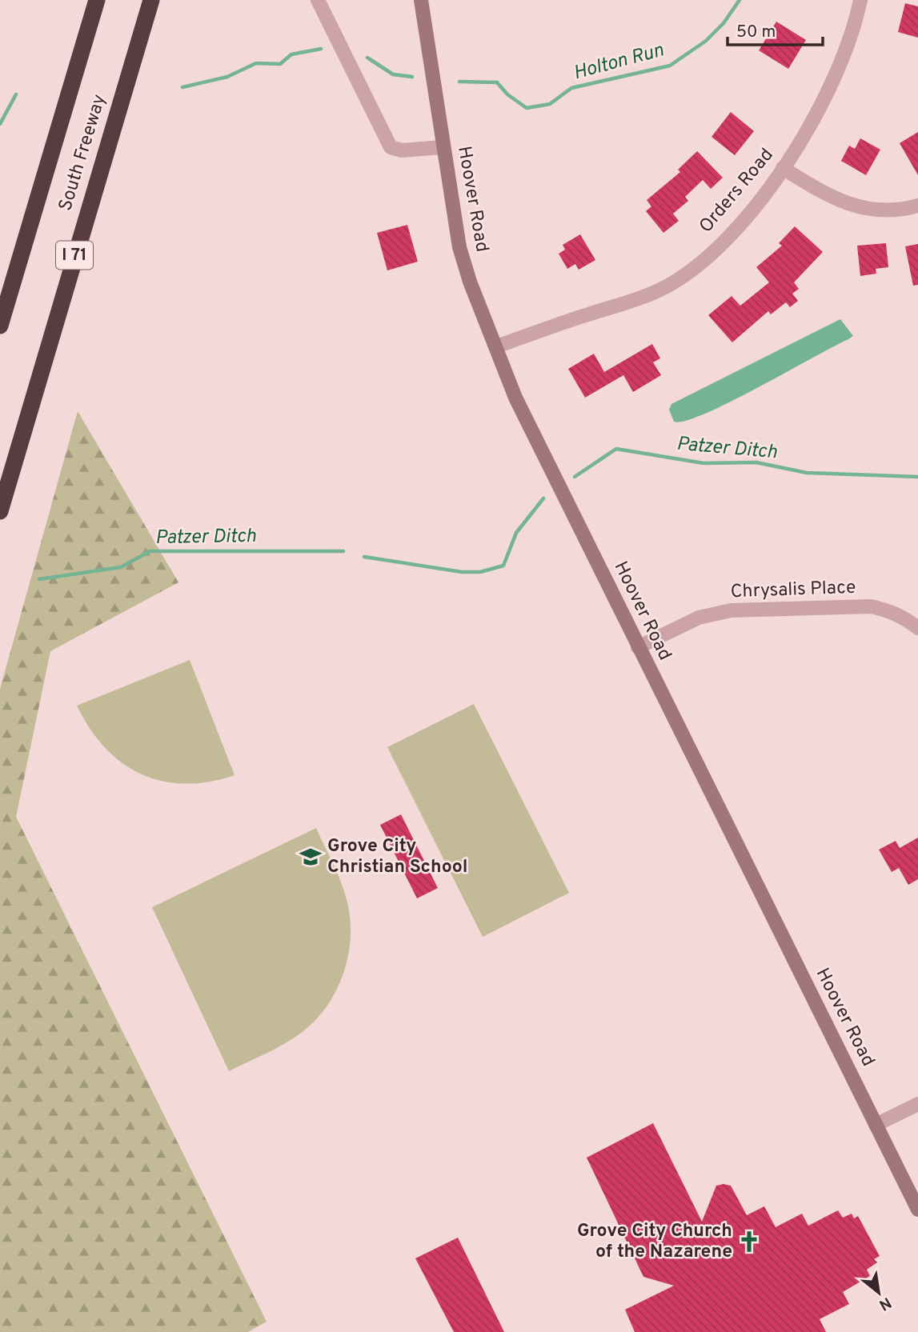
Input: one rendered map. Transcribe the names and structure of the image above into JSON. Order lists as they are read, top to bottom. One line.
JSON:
{"streets":{"highway":["South Freeway","I 71"],"main road":["Hoover Road"],"street":["Orders Road","Chrysalis Place"]},"crossings":[["Orders Road","Hoover Road"],["Hoover Road","Chrysalis Place"]],"water":["Holton Run","Patzer Ditch"],"places":{"school or university":["Grove City Christian School"],"church":["Grove City Church of the Nazarene"]},"scale_bar":"50 m","north":"bottom right"}
